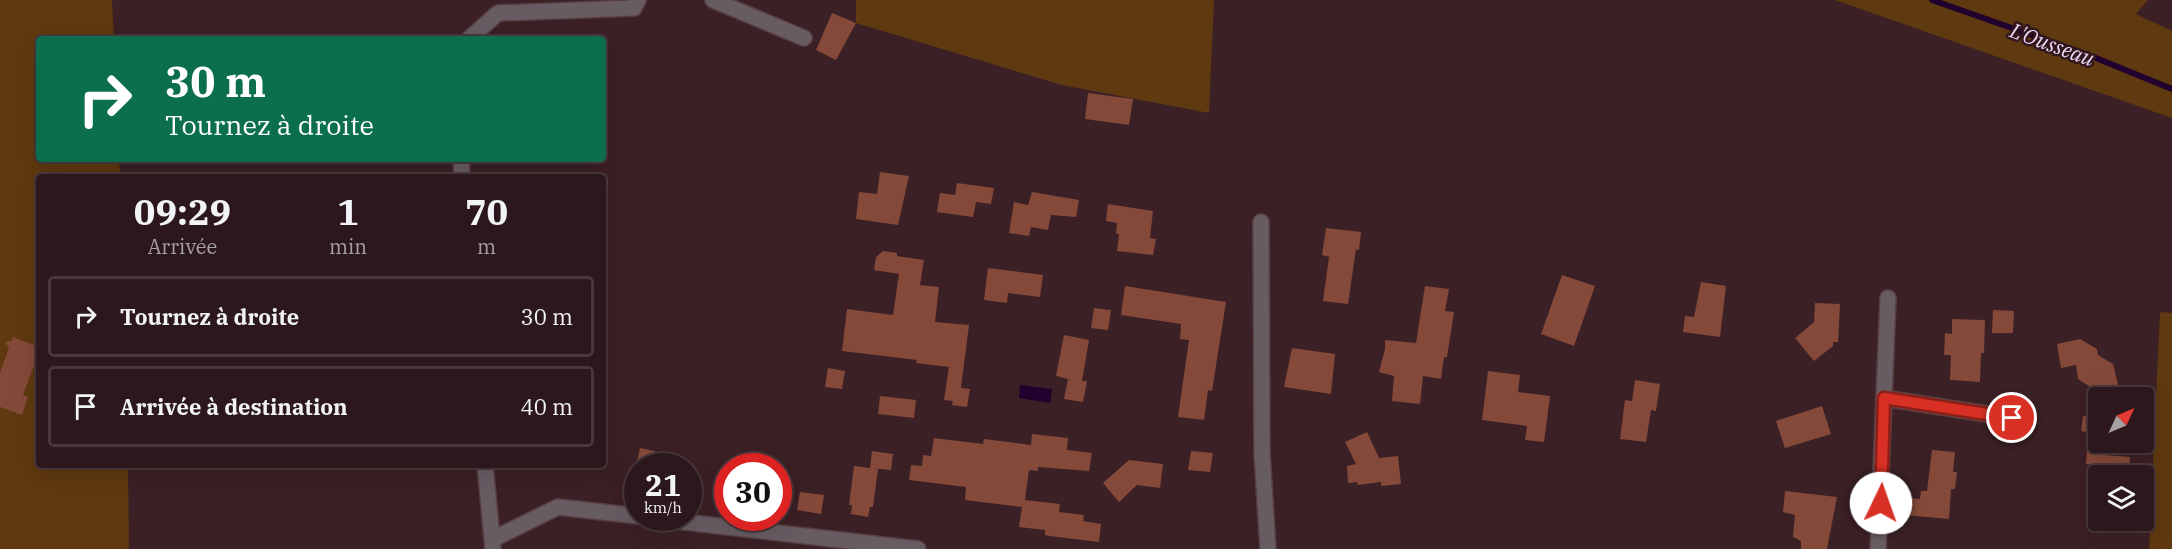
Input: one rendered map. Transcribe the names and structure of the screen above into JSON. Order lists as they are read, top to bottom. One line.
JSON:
{"water":["L'Ousseau"],"north":"top right","page":{"turn":["30 m","Tournez à droite"],"eta":["09:29","Arrivée","1","min","70","m"],"list":[{"name":"Tournez à droite","value":"30 m"},{"name":"Arrivée à destination","value":"40 m"}],"speed":"21 km/h","limit":"30"}}
